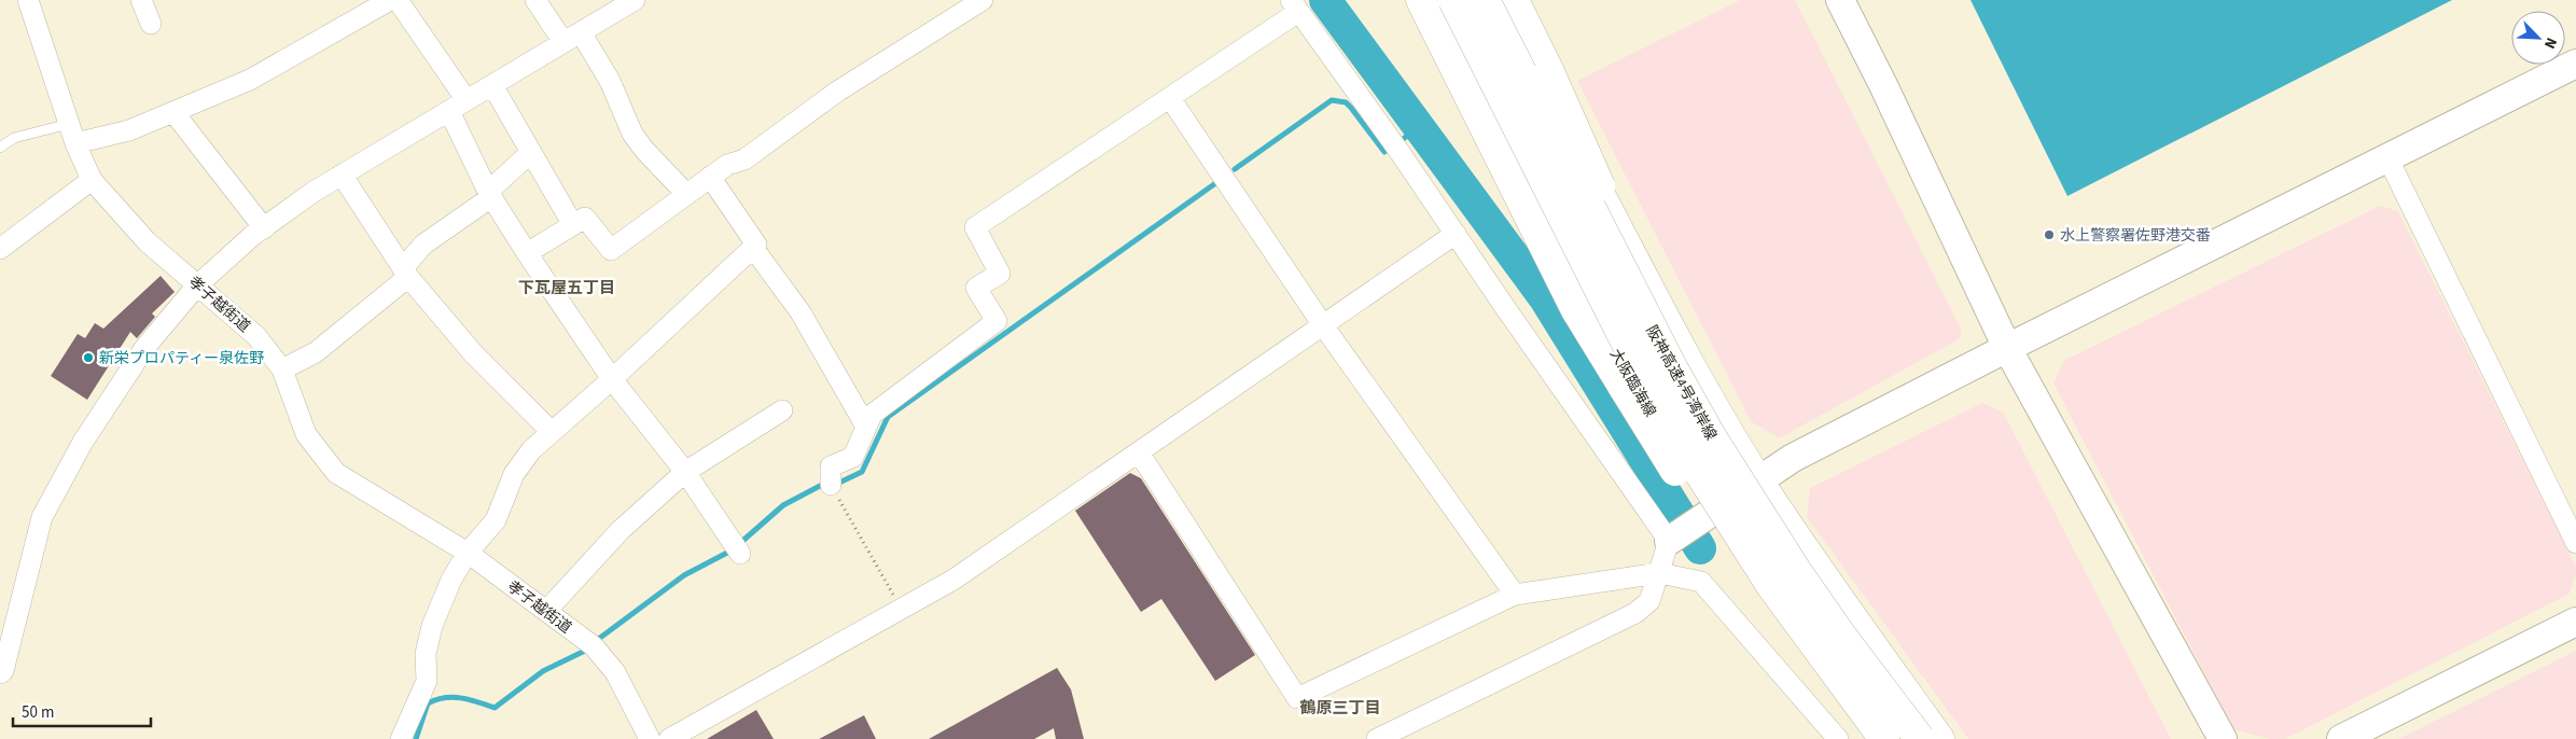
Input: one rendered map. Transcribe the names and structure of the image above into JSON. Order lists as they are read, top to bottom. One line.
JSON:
{"streets":{"main road":["大阪臨海線","阪神高速4号湾岸線"],"street":["孝子越街道"]},"districts":["下瓦屋五丁目","鶴原三丁目"],"places":["水上警察署佐野港交番","新栄プロパティー泉佐野"],"scale_bar":"50 m","north":"bottom right"}
